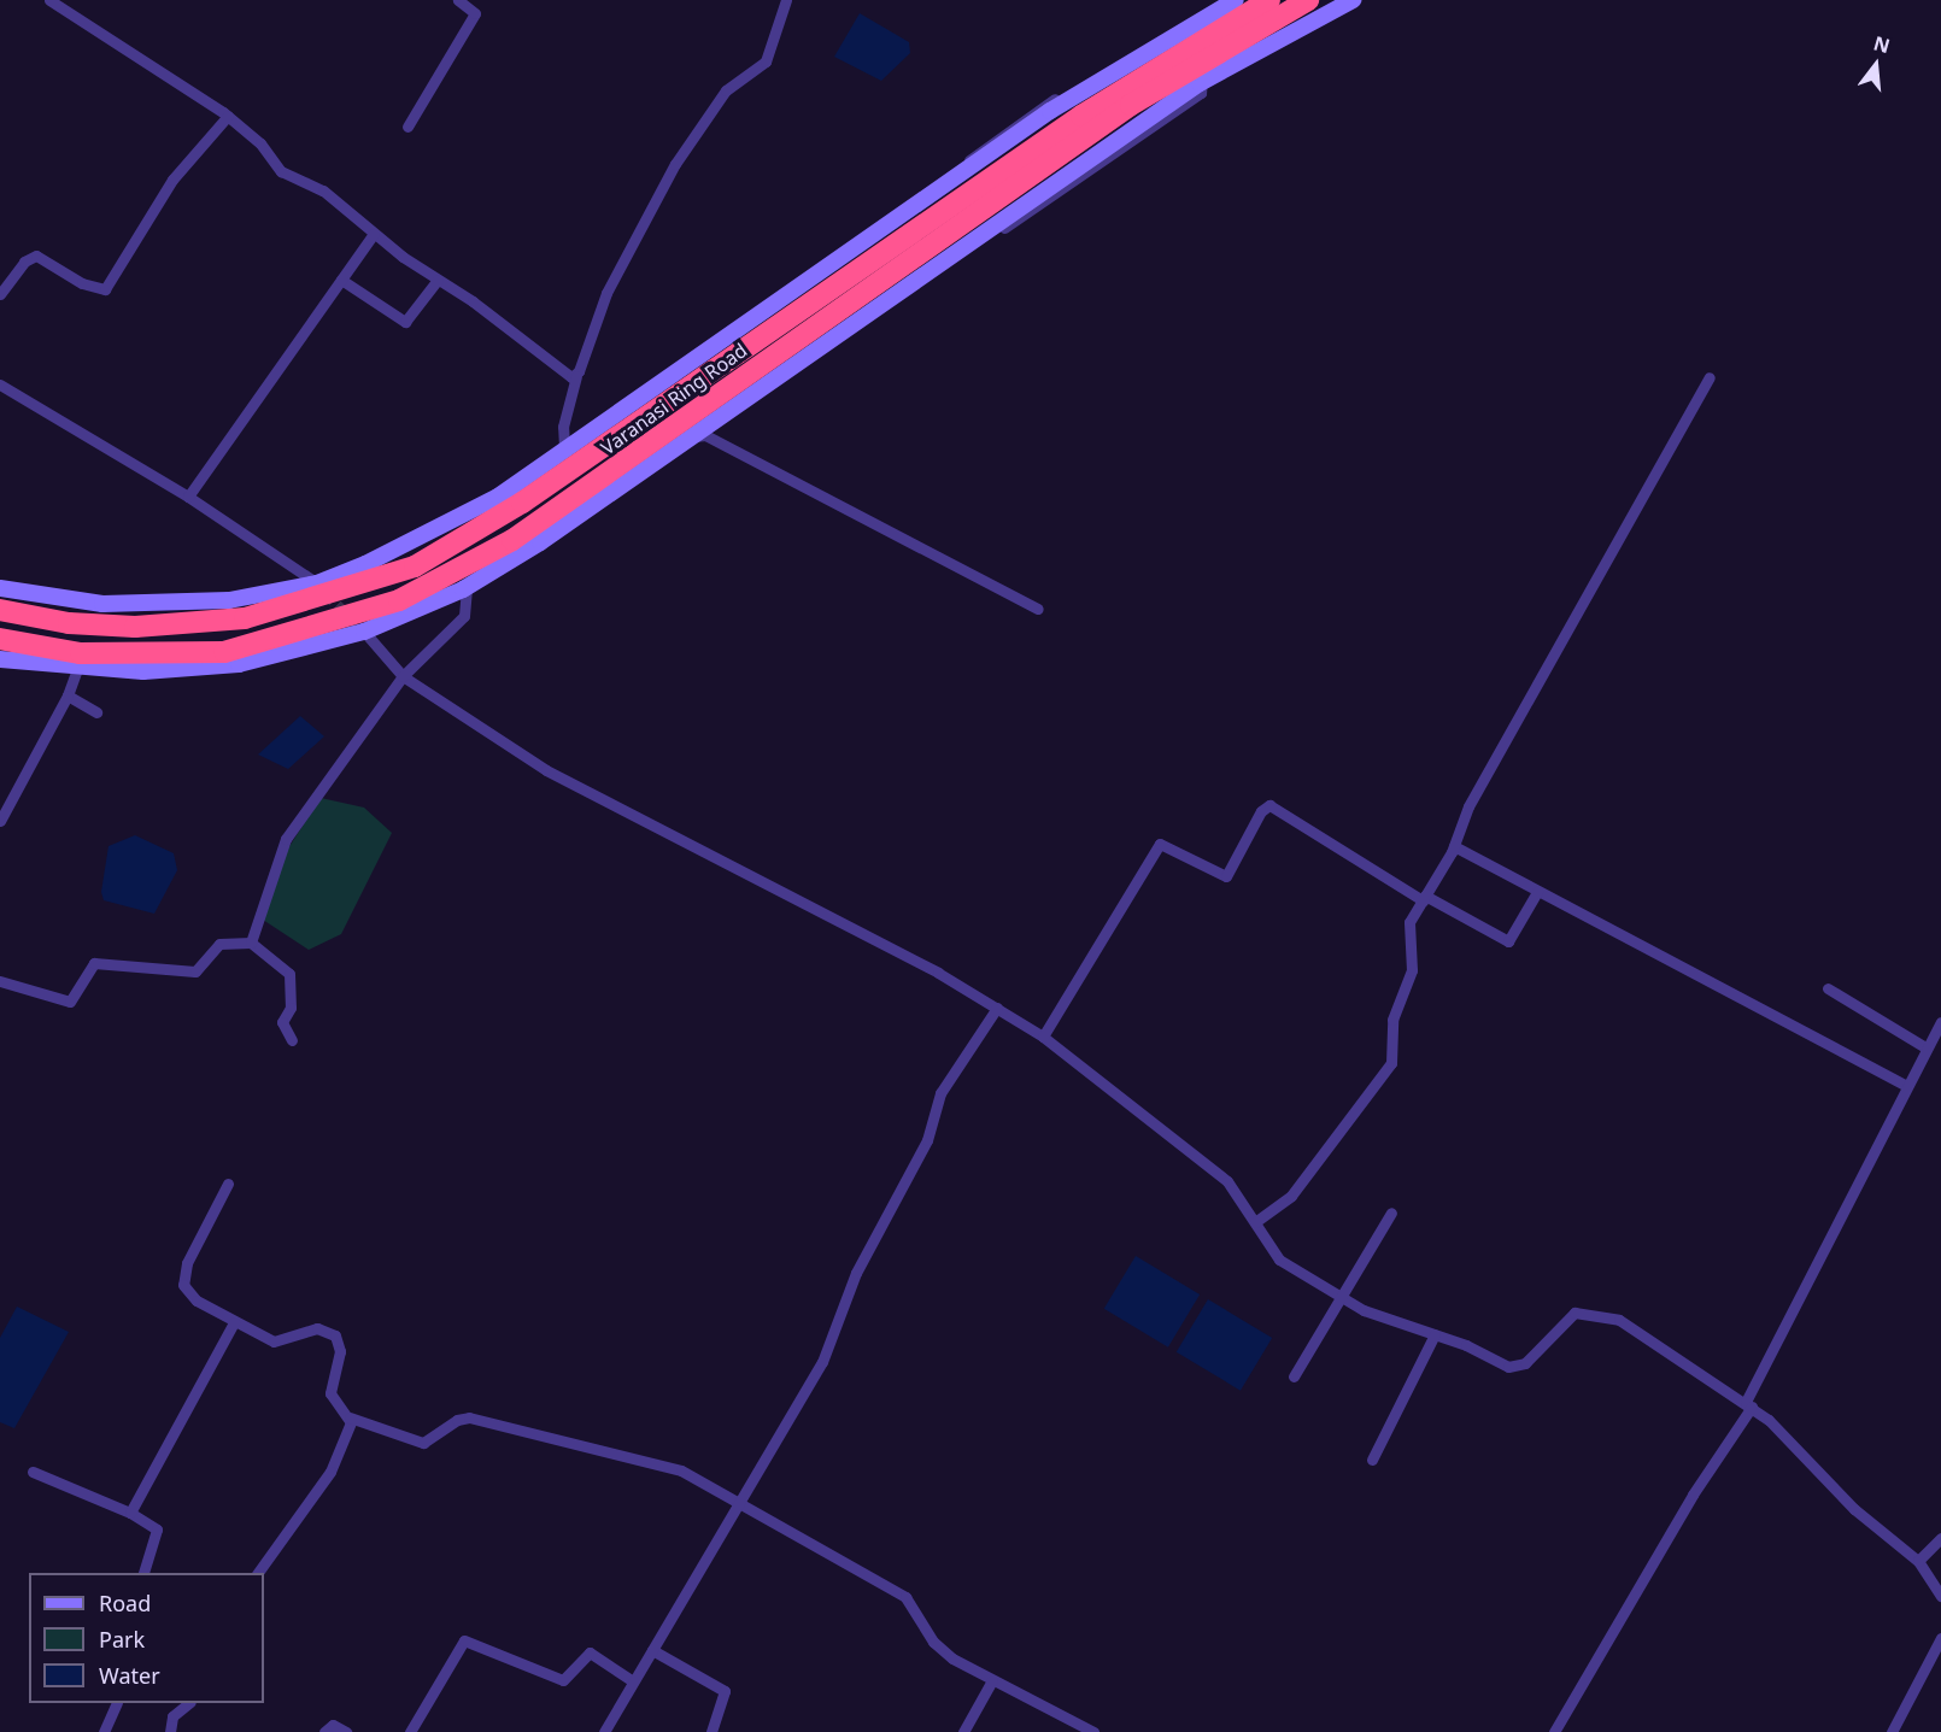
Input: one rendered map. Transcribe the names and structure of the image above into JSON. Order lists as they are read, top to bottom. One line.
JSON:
{"streets":{"highway":["Varanasi Ring Road"]},"legend":["Road","Park","Water"],"north":"top"}
